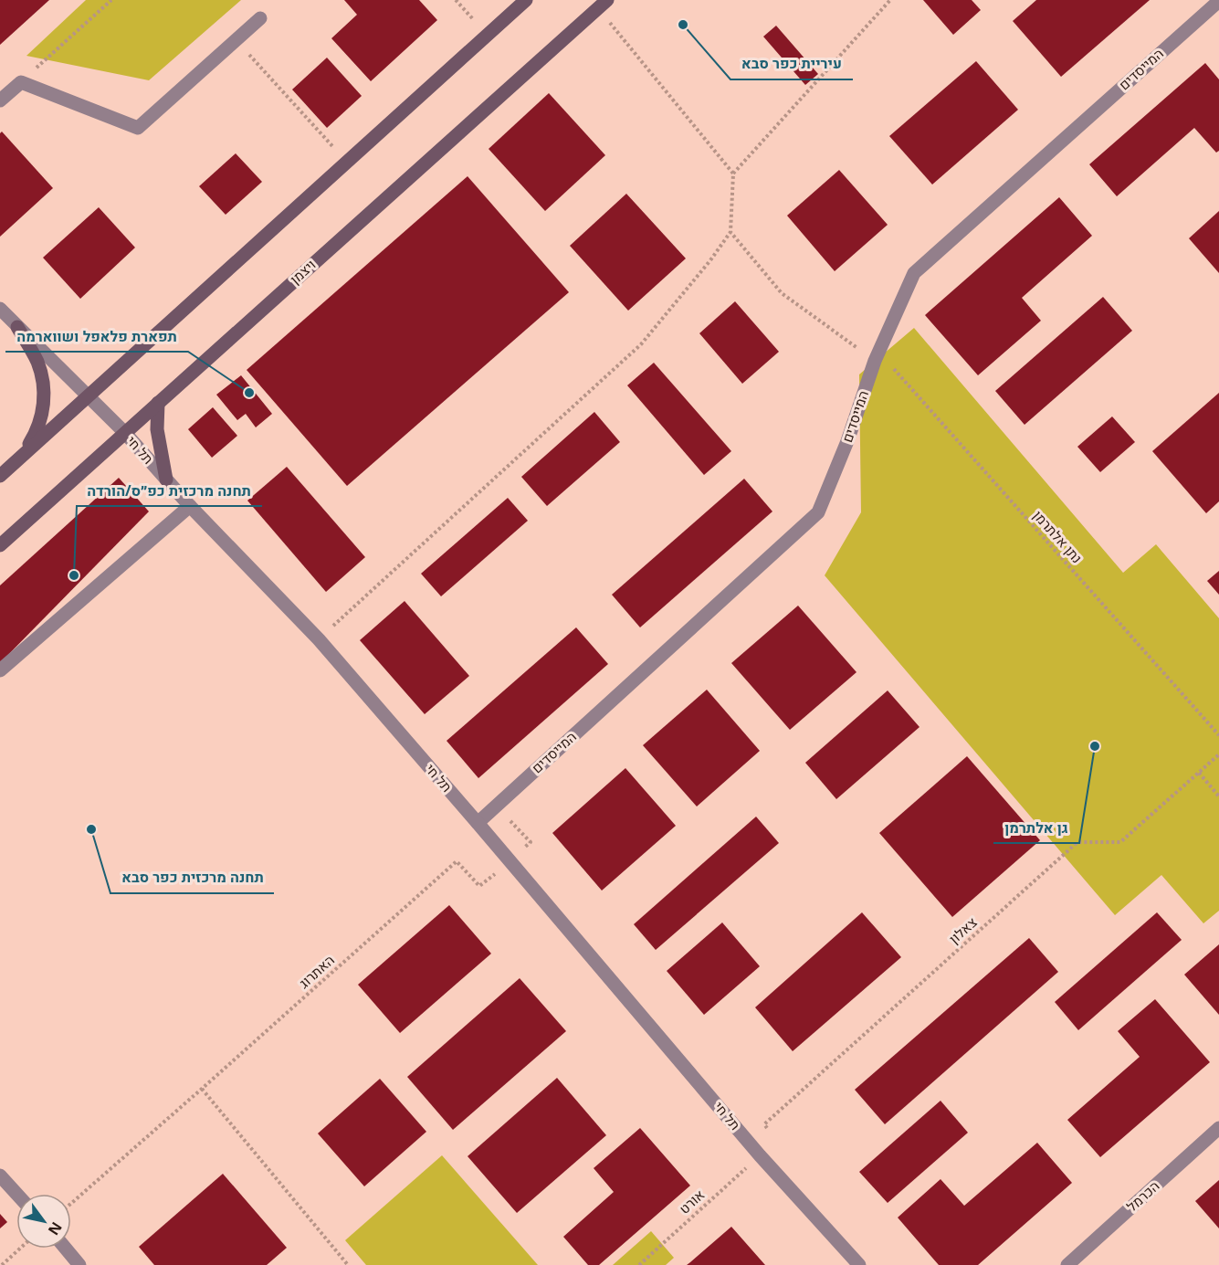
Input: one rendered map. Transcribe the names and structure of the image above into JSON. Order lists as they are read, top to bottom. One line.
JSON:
{"streets":{"main road":["ויצמן"],"street":["המייסדים","תל חי","הכרמל"],"path":["נתן אלתרמן","צאלון","האתרוג","אורט"]},"crossings":[["המייסדים","תל חי"],["המייסדים","נתן אלתרמן"],["המייסדים","האתרוג"],["ויצמן","תל חי"],["תל חי","צאלון"],["תל חי","האתרוג"],["תל חי","אורט"],["צאלון","אורט"]],"places":["עיריית כפר סבא","תפארת פלאפל ושווארמה","תחנה מרכזית כפ״ס/הורדה","גן אלתרמן","תחנה מרכזית כפר סבא"],"north":"bottom right"}
